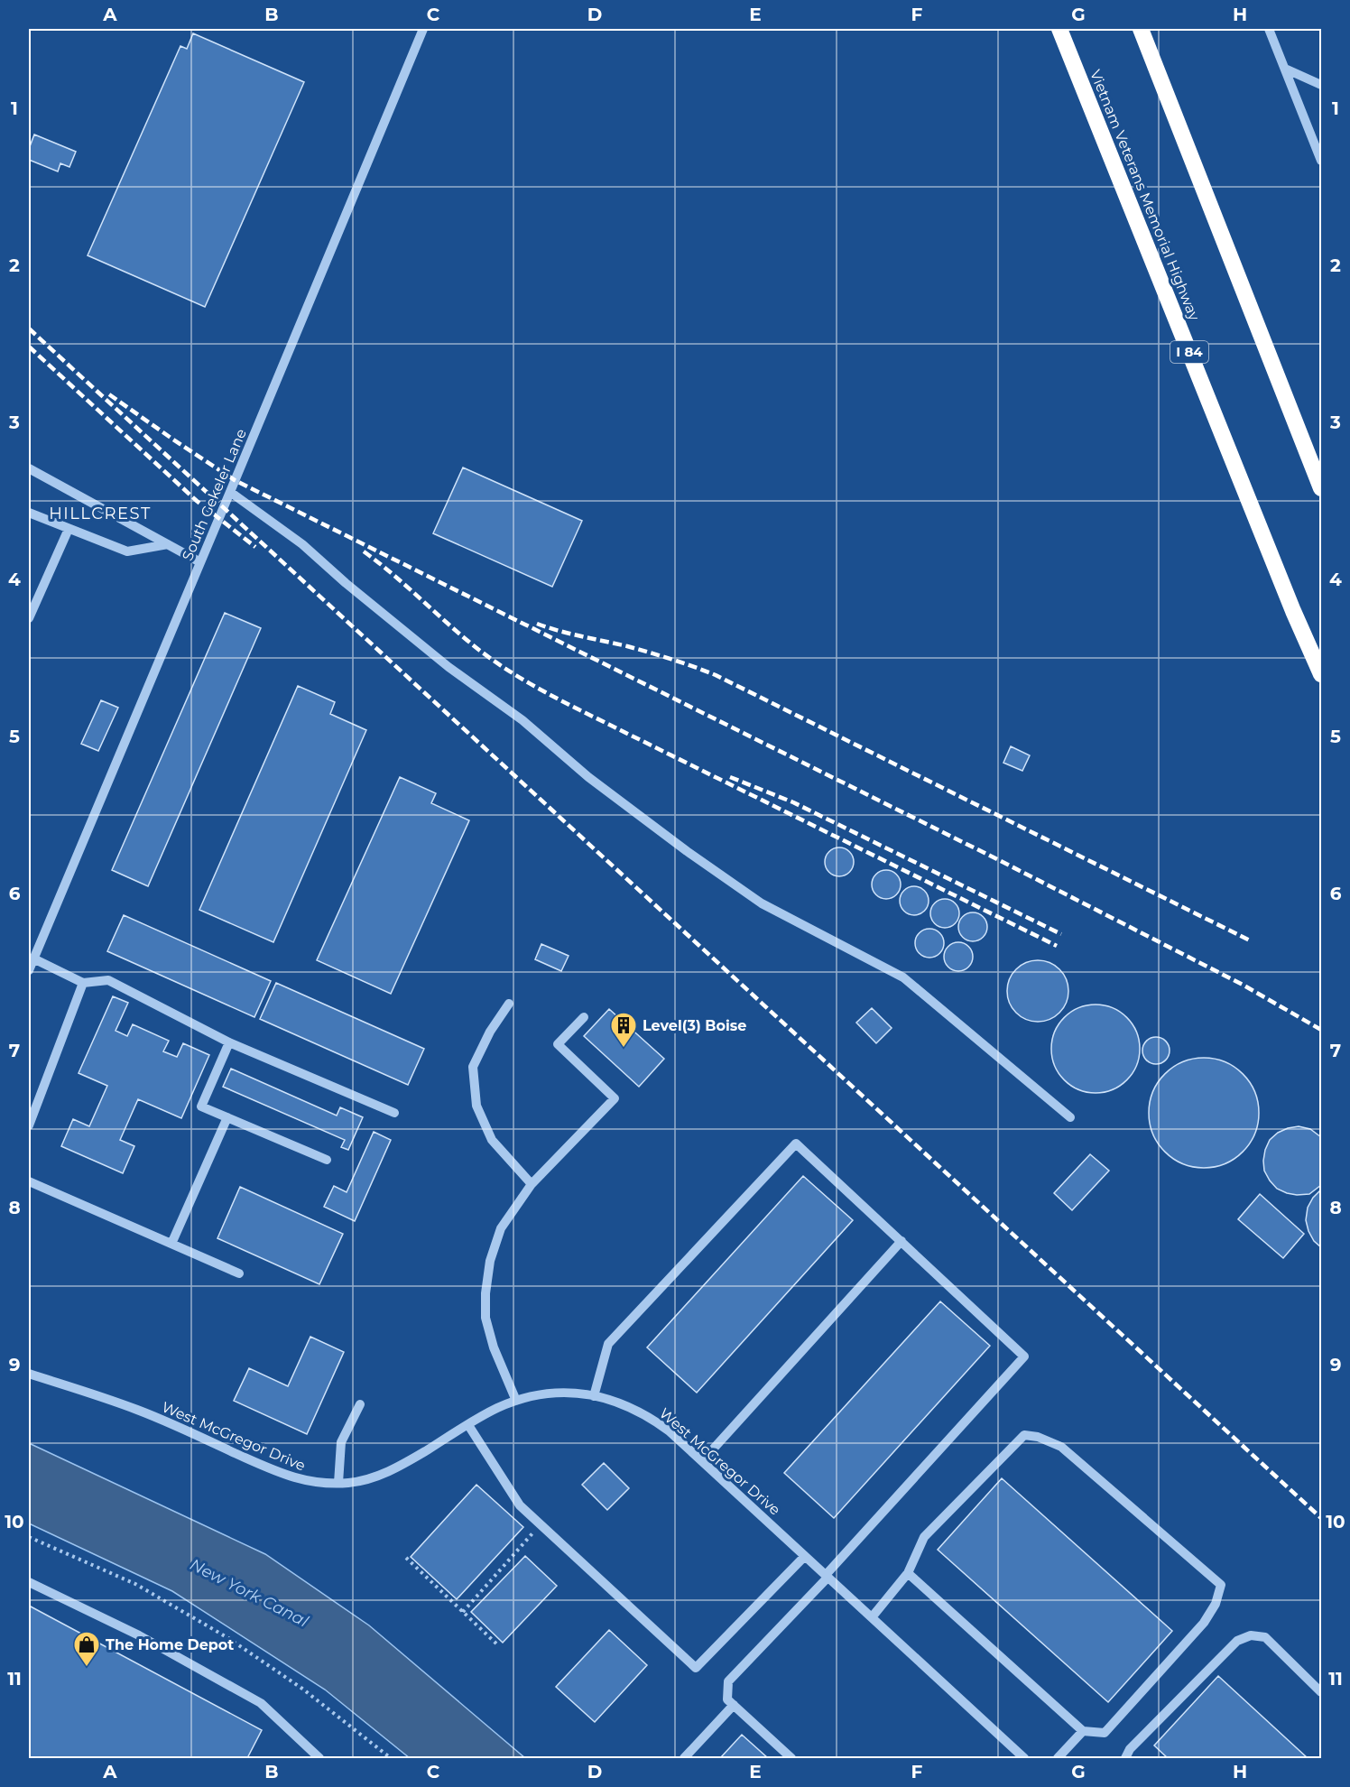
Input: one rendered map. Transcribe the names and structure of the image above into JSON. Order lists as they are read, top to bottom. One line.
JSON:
{"streets":{"highway":["Vietnam Veterans Memorial Highway","I 84"],"street":["South Gekeler Lane","West McGregor Drive"]},"districts":["HILLCREST"],"water":["New York Canal"],"places":{"building":["Level(3) Boise"],"shop":["The Home Depot"]},"grid":{"columns":["A","B","C","D","E","F","G","H"],"rows":["1","2","3","4","5","6","7","8","9","10","11"]}}
